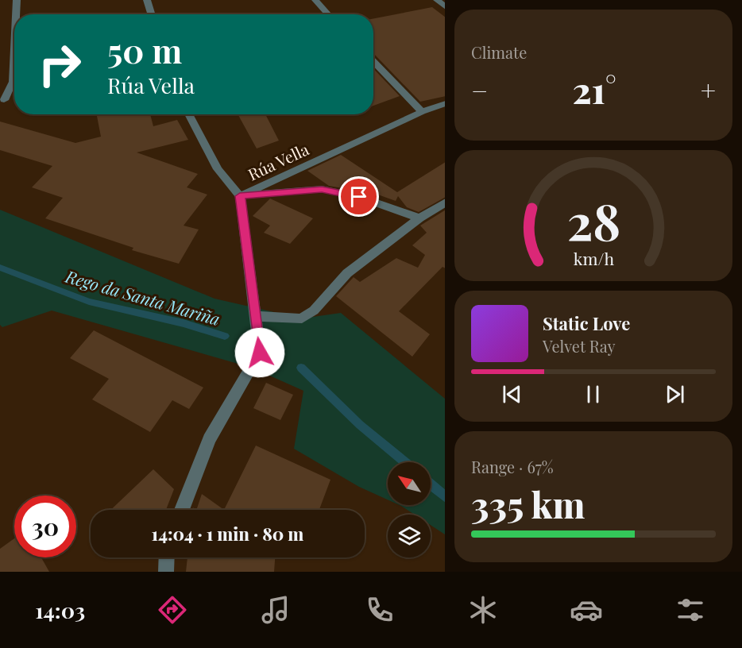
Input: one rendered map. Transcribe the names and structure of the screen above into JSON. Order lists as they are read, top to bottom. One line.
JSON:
{"streets":{"street":["Rúa Vella"]},"water":["Rego da Santa Mariña"],"north":"top left","page":{"tile":["Climate",["Range · 67%","335 km"]],"turn":["50 m","Rúa Vella"],"heat":["−","21°","+"],"song":["Static Love","Velvet Ray"],"limit":"30","trip":"14:04 · 1 min · 80 m","tabs":"14:03","gauge":["28","km/h"]}}
